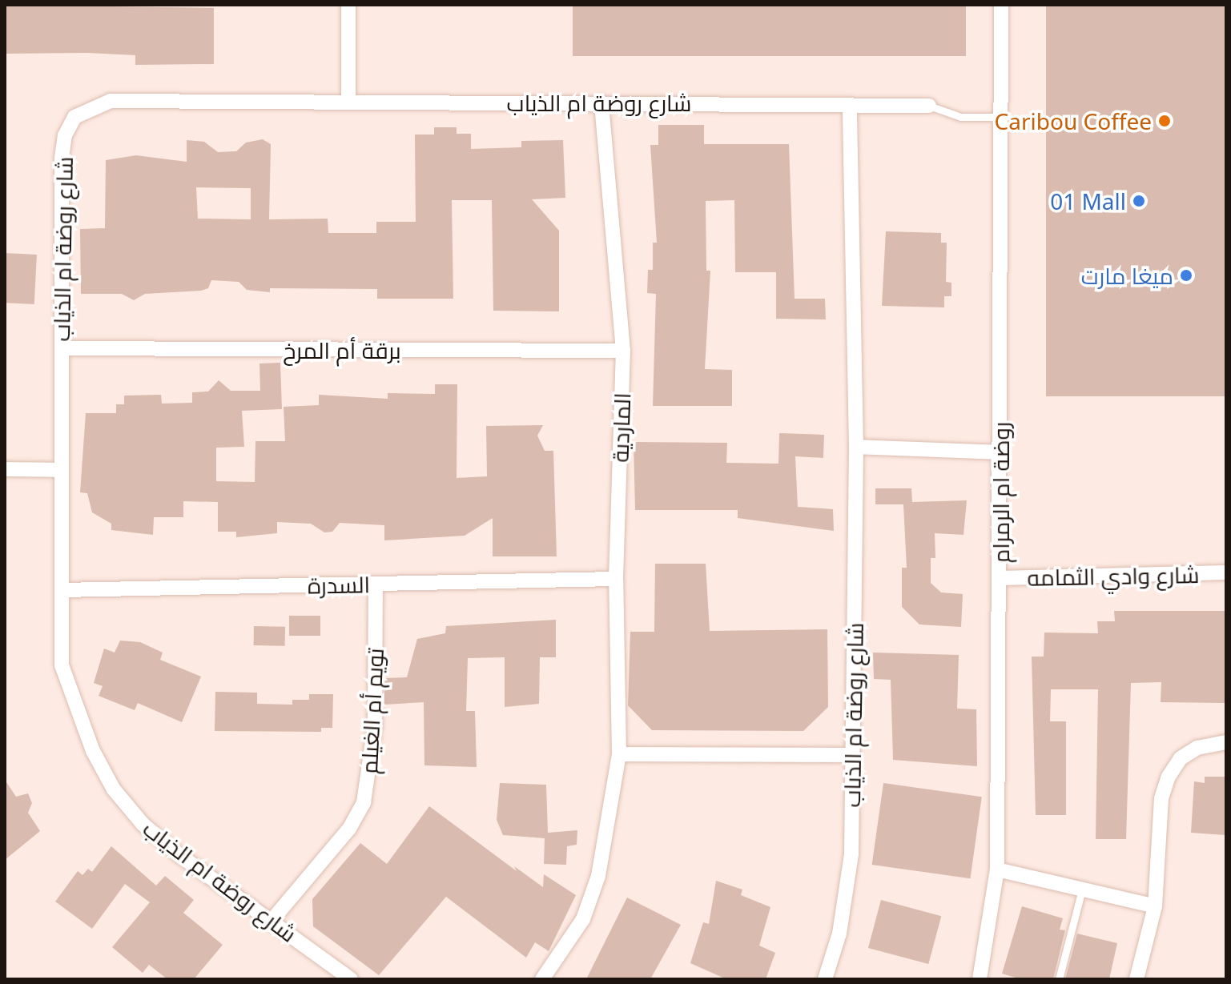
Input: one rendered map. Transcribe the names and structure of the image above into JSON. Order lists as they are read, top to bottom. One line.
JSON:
{"streets":{"street":["شارع روضة ام الذياب","برقة أم المرخ","الماردية","روضة ام الرمرام","شارع وادي الثمامه","السدرة","تويم أم الغيلم"]},"crossings":[["شارع روضة ام الذياب","برقة أم المرخ"],["شارع روضة ام الذياب","الماردية"],["شارع روضة ام الذياب","روضة ام الرمرام"],["شارع روضة ام الذياب","السدرة"],["شارع روضة ام الذياب","تويم أم الغيلم"],["برقة أم المرخ","الماردية"],["الماردية","السدرة"],["روضة ام الرمرام","شارع وادي الثمامه"],["السدرة","تويم أم الغيلم"]],"places":["Caribou Coffee","01 Mall","ميغا مارت"]}
